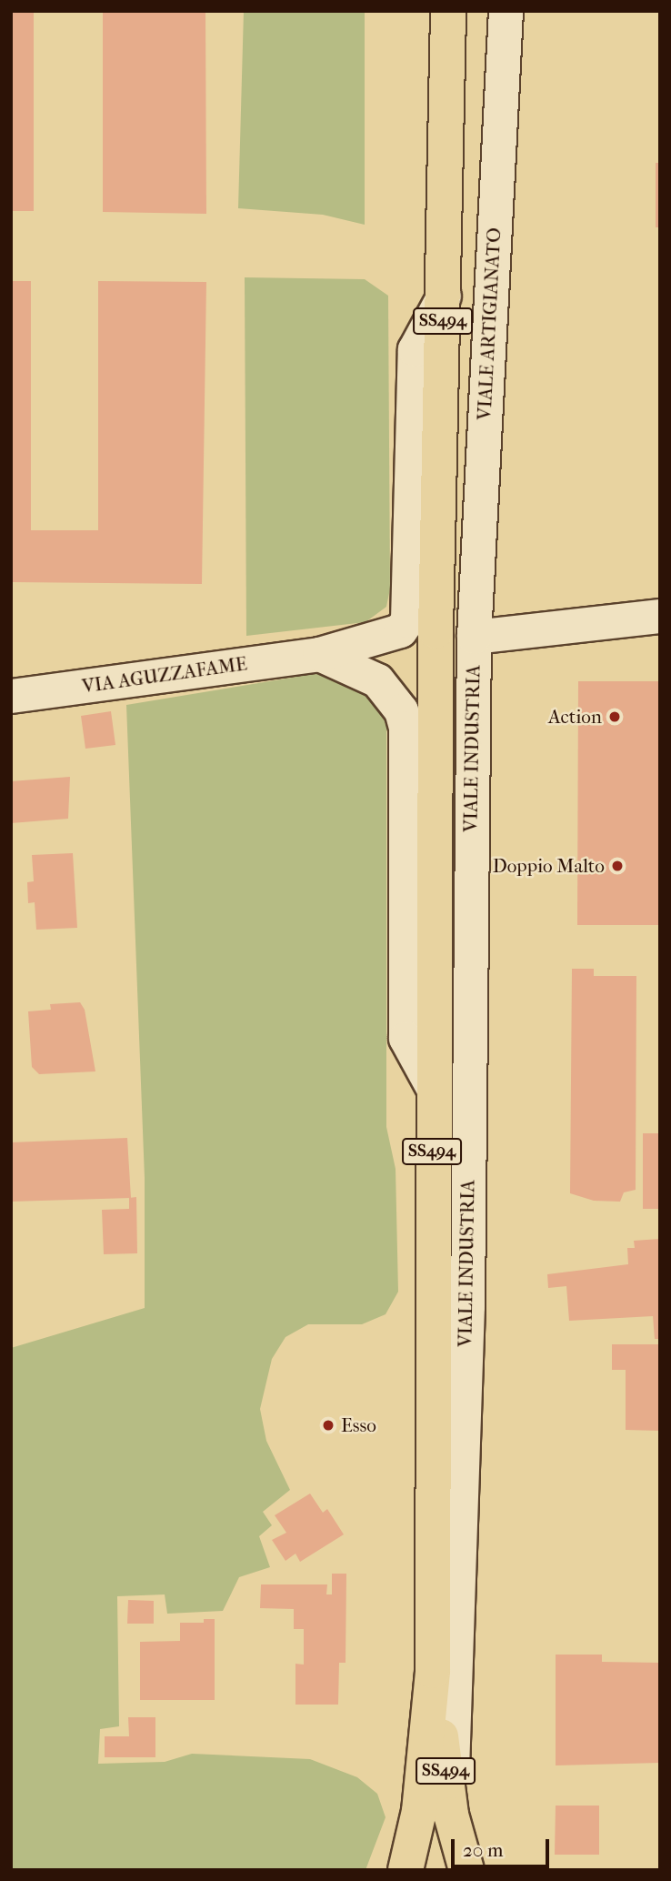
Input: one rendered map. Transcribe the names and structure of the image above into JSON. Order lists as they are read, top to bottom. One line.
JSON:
{"streets":{"main road":["SS494","VIALE INDUSTRIA"],"street":["VIALE ARTIGIANATO","VIA AGUZZAFAME"]},"crossings":[["SS494","VIA AGUZZAFAME"],["SS494","VIALE INDUSTRIA"],["VIALE ARTIGIANATO","VIALE INDUSTRIA"],["VIA AGUZZAFAME","VIALE INDUSTRIA"]],"places":["Action","Doppio Malto","Esso"],"scale_bar":"20 m"}
